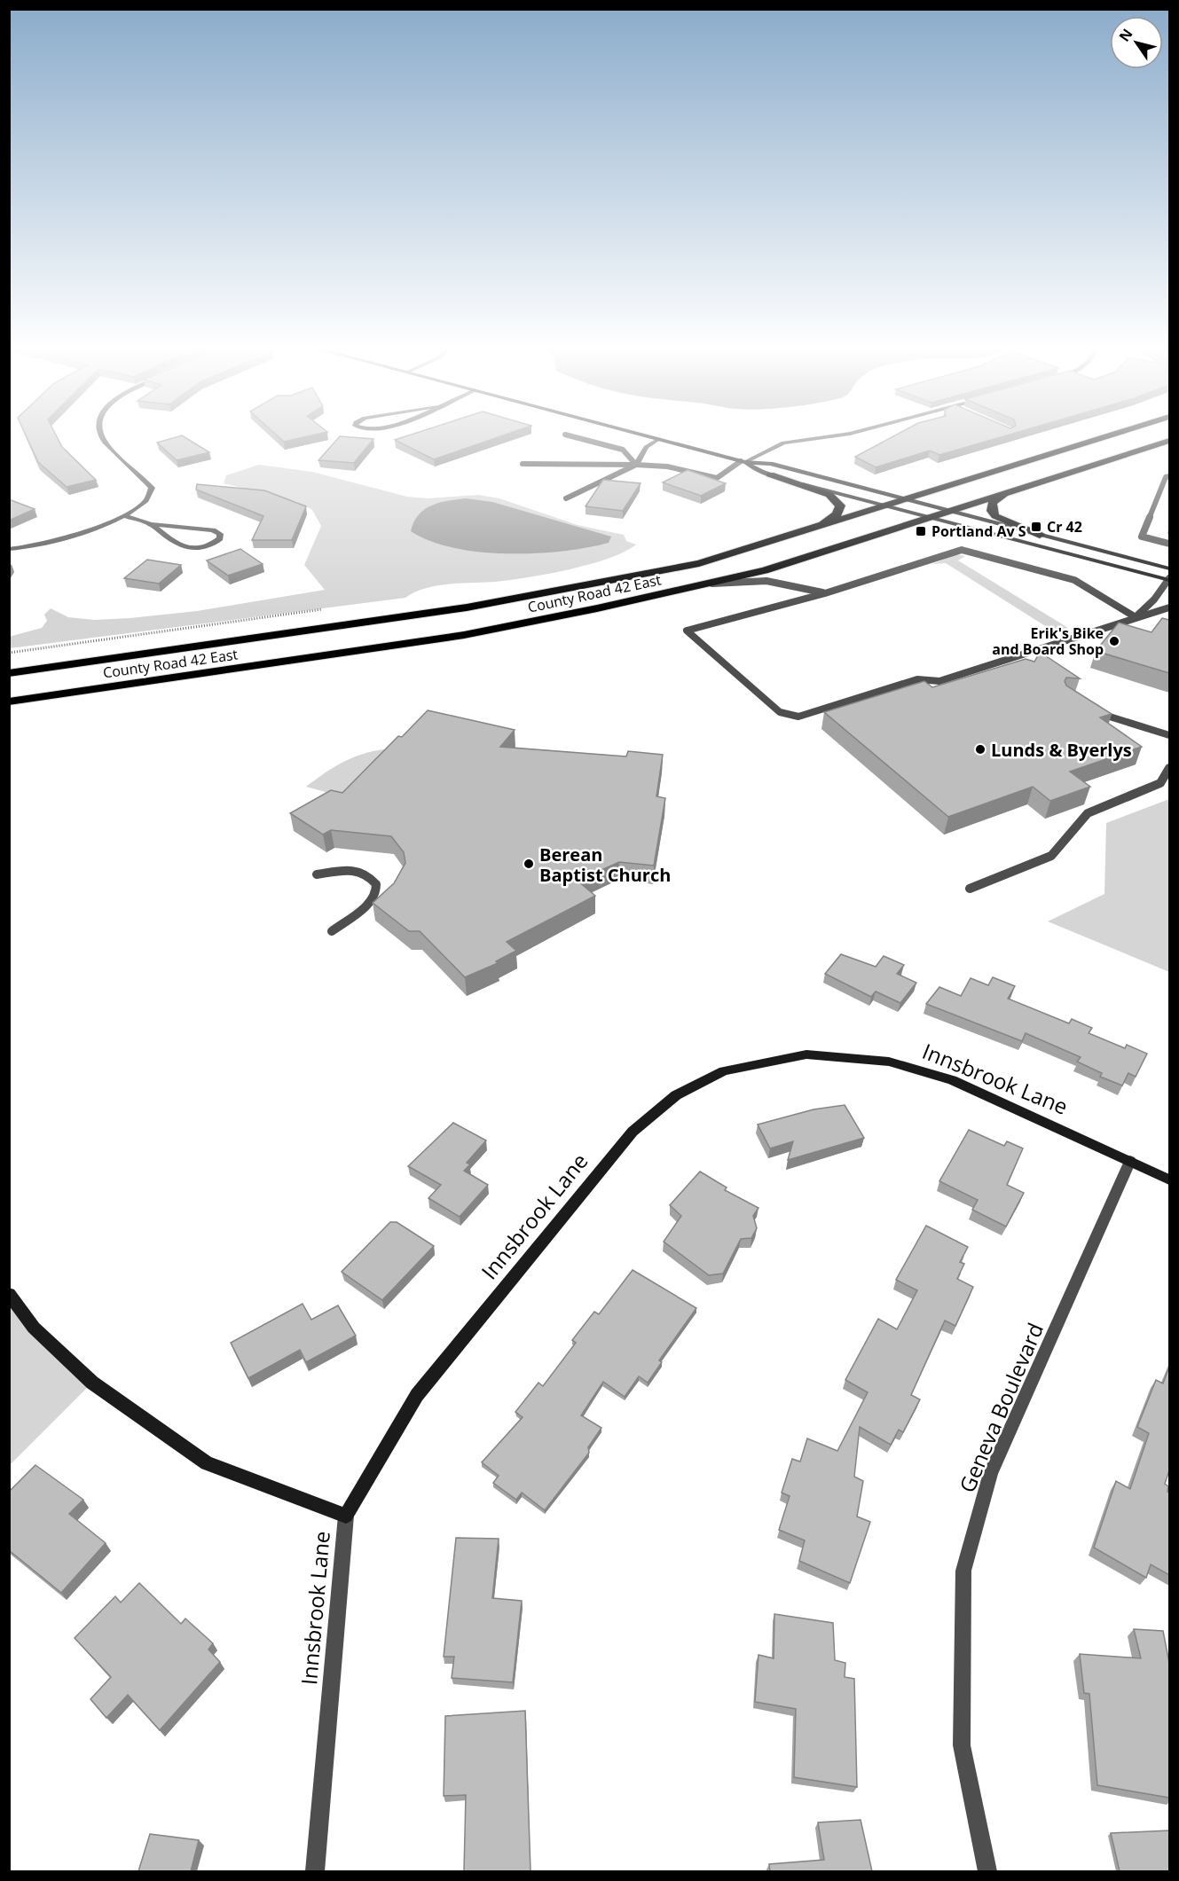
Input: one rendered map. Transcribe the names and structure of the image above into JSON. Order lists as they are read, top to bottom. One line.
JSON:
{"streets":{"highway":["County Road 42 East"],"street":["Innsbrook Lane","Geneva Boulevard"]},"crossings":[["Innsbrook Lane","Geneva Boulevard"]],"places":{"transit":["Cr 42","Portland Av S"],"other":["Erik's Bike and Board Shop","Lunds & Byerlys","Berean Baptist Church"]},"north":"top left"}
